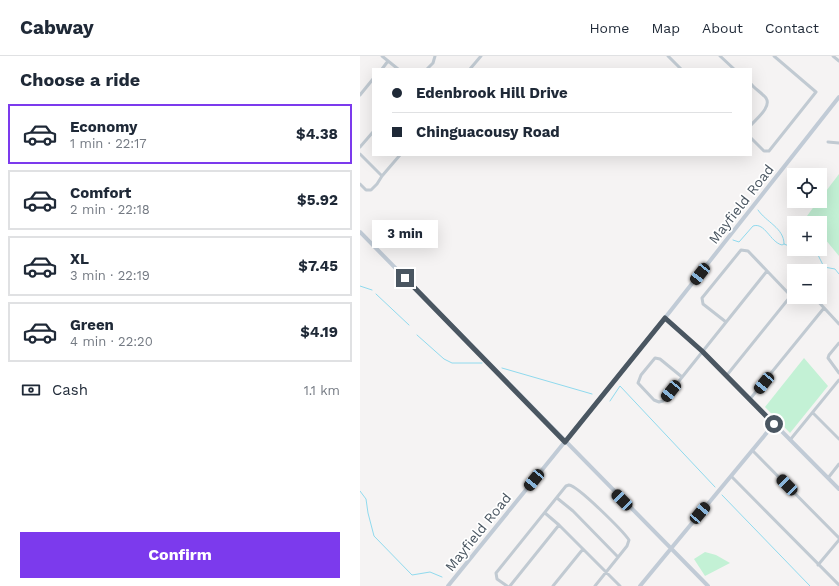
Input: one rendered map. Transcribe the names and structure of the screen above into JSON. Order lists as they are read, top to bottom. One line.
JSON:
{"streets":{"main road":["Mayfield Road"]},"page":{"header":"Cabway","nav":["Home","Map","About","Contact"],"heading":"Choose a ride","banner":["Edenbrook Hill Drive","Chinguacousy Road"],"list":[{"name":"Economy","note":"1 min · 22:17","value":"$4.38"},{"name":"Comfort","note":"2 min · 22:18","value":"$5.92"},{"name":"XL","note":"3 min · 22:19","value":"$7.45"},{"name":"Green","note":"4 min · 22:20","value":"$4.19"}],"map_buttons":["+","−"],"bubble":"3 min","pay":["Cash","1.1 km"],"buttons":"Confirm"}}
